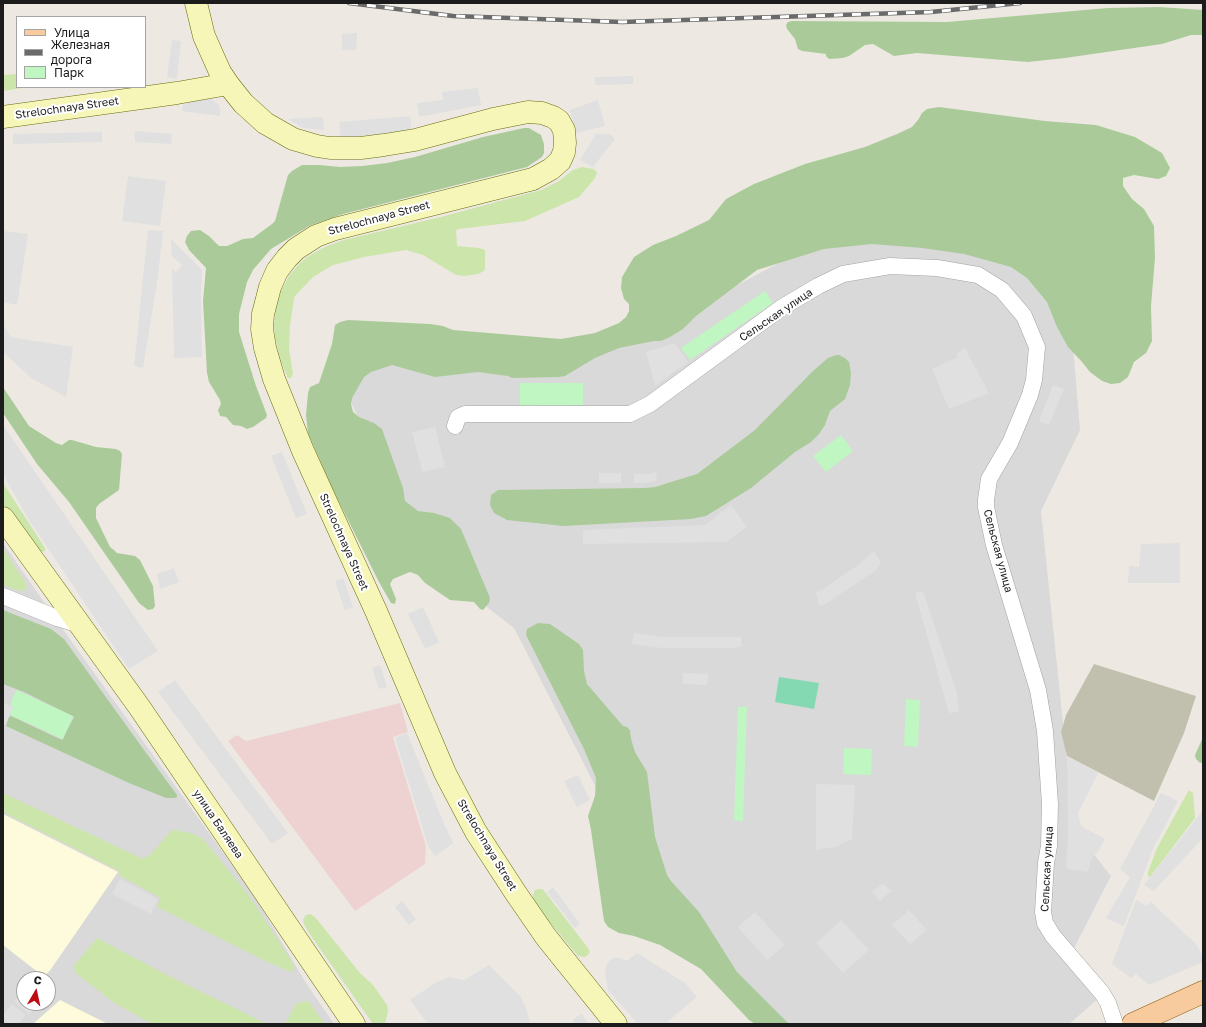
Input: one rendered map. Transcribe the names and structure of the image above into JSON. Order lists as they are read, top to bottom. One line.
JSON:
{"streets":{"main road":["Strelochnaya Street","улица Баляева"],"street":["Сельская улица"]},"legend":["Улица","Железная дорога","Парк"],"north":"top"}
